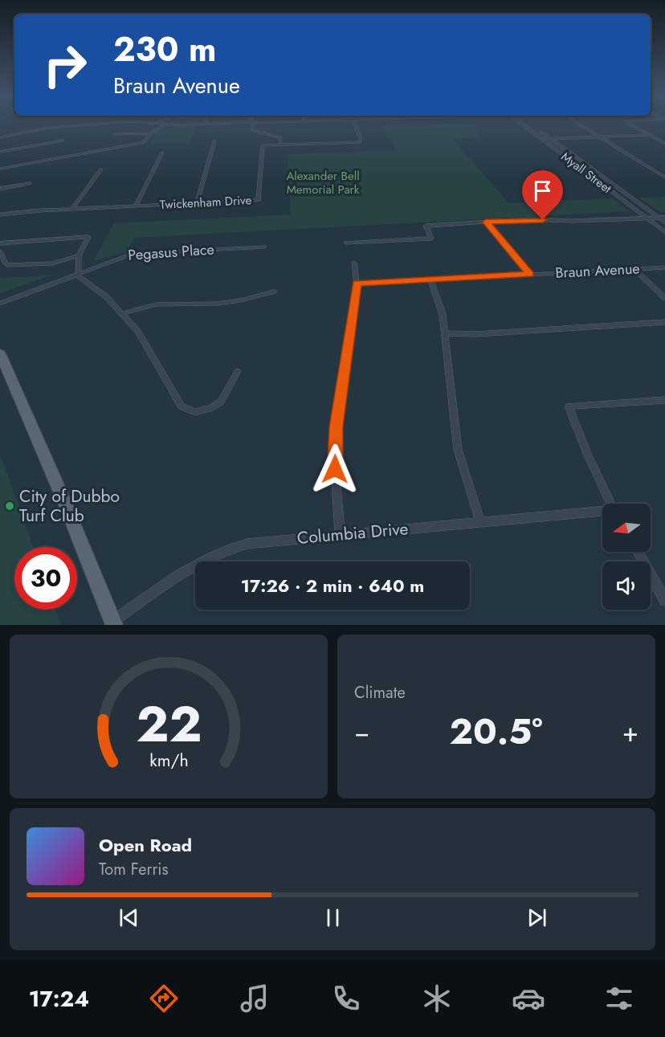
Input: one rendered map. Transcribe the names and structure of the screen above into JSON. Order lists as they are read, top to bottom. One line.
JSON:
{"streets":{"street":["Myall Street","Twickenham Drive","Pegasus Place","Braun Avenue","Columbia Drive"]},"parks":["Alexander Bell Memorial Park"],"places":["City of Dubbo Turf Club"],"north":"left","page":{"turn":["230 m","Braun Avenue"],"limit":"30","trip":"17:26 · 2 min · 640 m","tile":"Climate","heat":["−","20.5°","+"],"song":["Open Road","Tom Ferris"],"tabs":"17:24","gauge":["22","km/h"]}}
